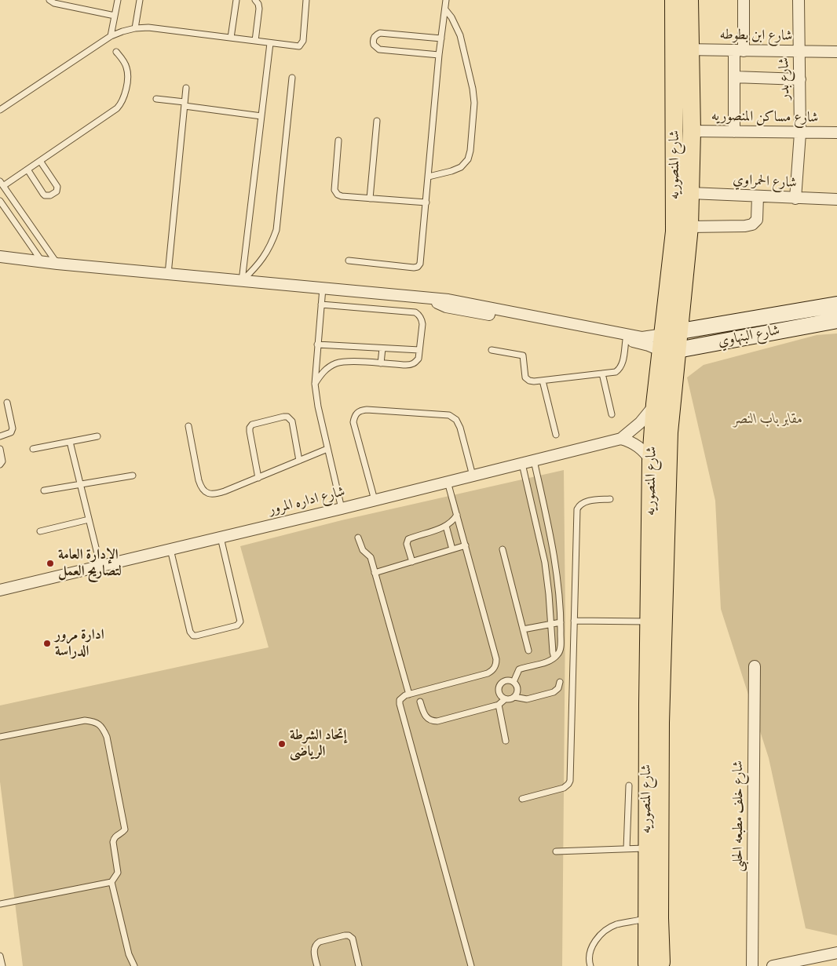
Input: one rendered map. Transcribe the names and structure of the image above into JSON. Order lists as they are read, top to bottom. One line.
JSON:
{"streets":{"main road":["شارع المنصوريه","شارع البنهاوي"],"street":["شارع ابن بطوطه","شارع بدر","شارع مساكن المنصوريه","شارع الحمراوي","شارع اداره المرور","شارع خلف مطبعه الحلبى"]},"crossings":[["شارع ابن بطوطه","شارع بدر"],["شارع ابن بطوطه","شارع المنصوريه"],["شارع بدر","شارع مساكن المنصوريه"],["شارع بدر","شارع الحمراوي"],["شارع مساكن المنصوريه","شارع المنصوريه"],["شارع المنصوريه","شارع الحمراوي"],["شارع المنصوريه","شارع البنهاوي"],["شارع المنصوريه","شارع اداره المرور"]],"parks":["مقابر باب النصر"],"places":["الإدارة العامة لتصاريح العمل","ادارة مرور الدراسة","إتحاد الشرطة الرياضى"]}
